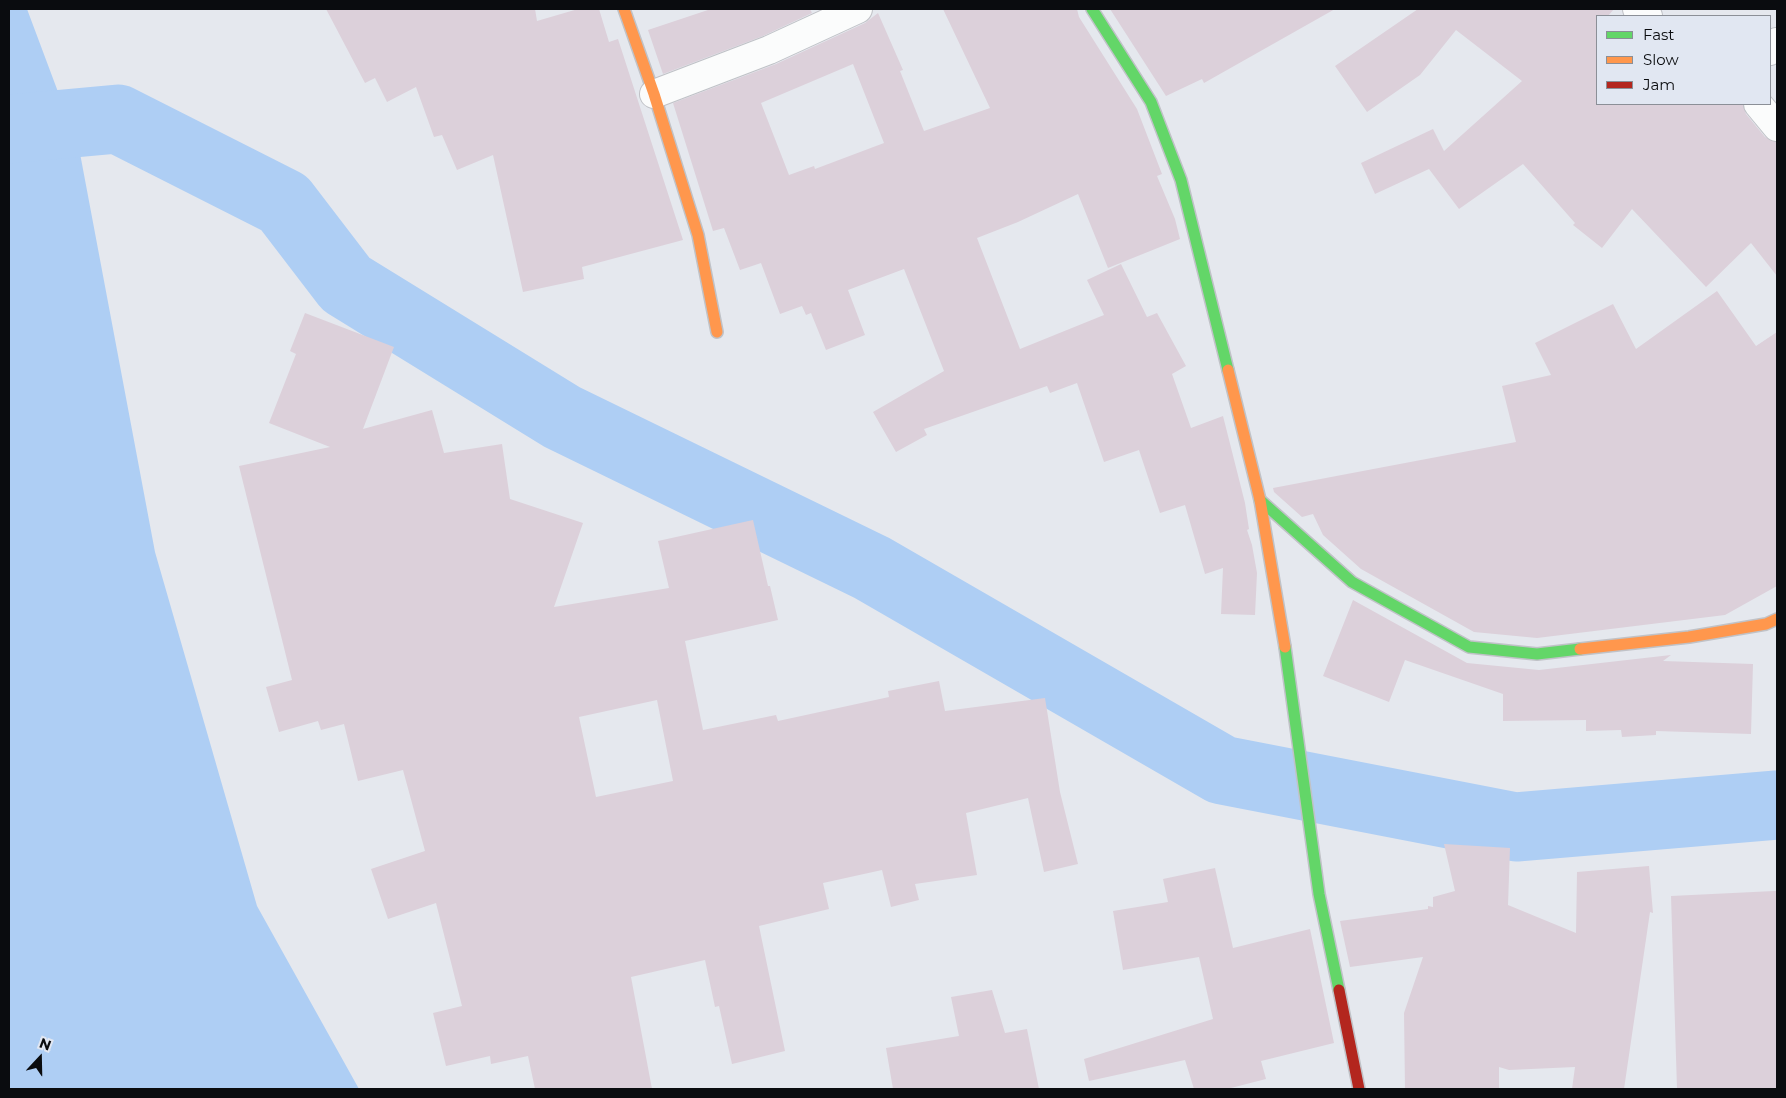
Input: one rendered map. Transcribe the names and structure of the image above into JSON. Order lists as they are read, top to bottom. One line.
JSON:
{"legend":["Fast","Slow","Jam"],"north":"top"}
